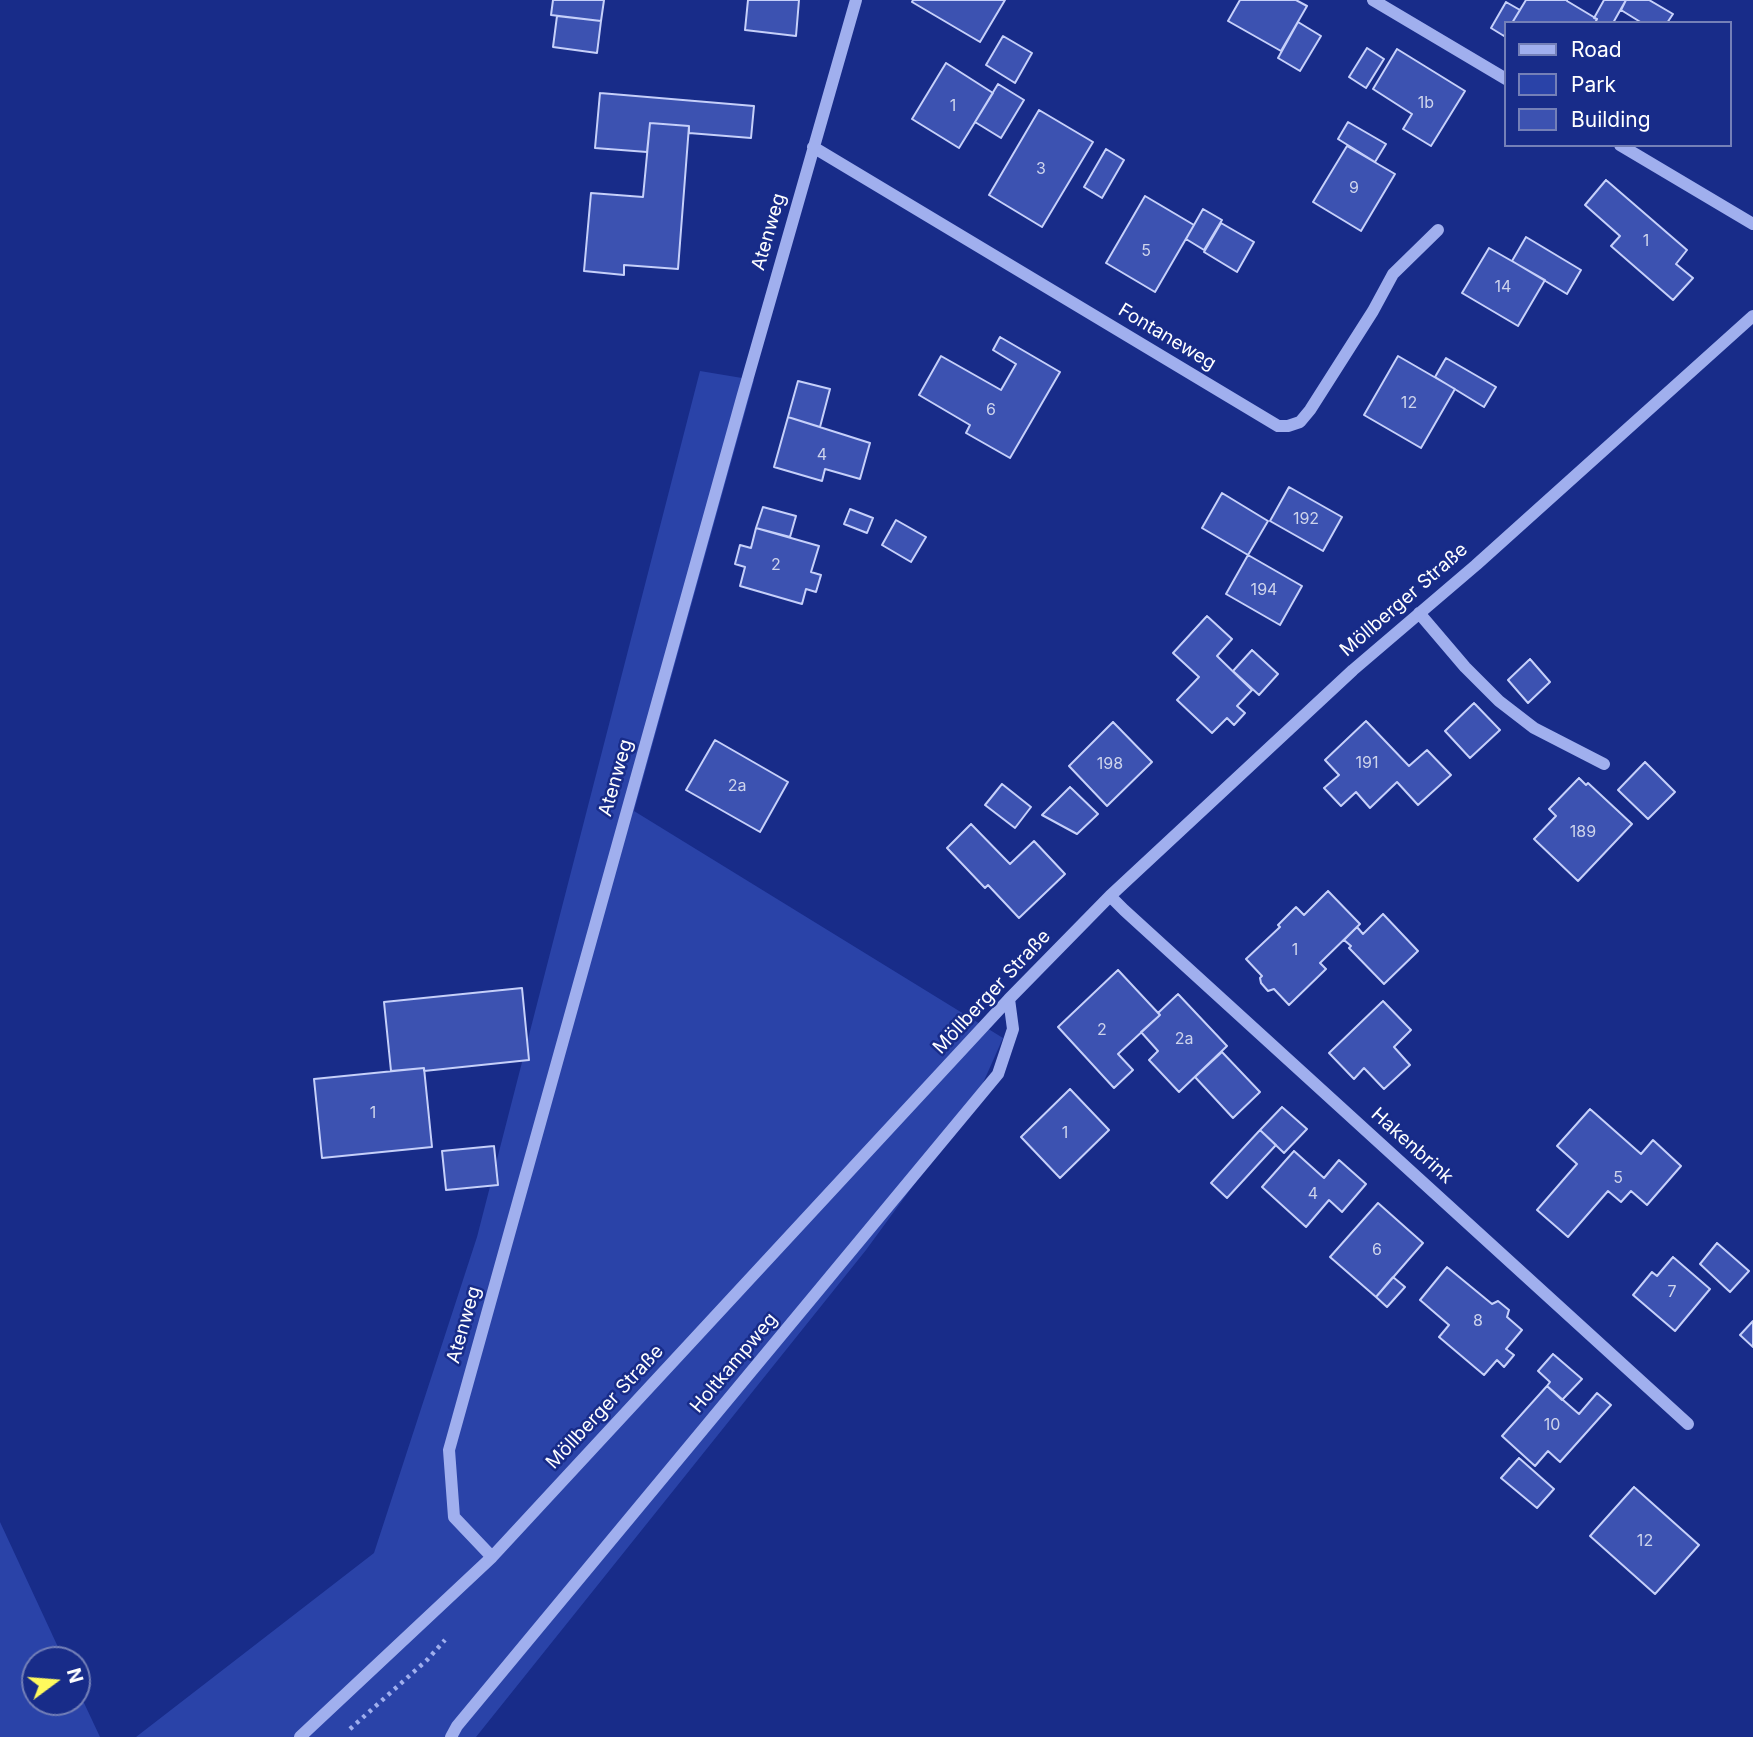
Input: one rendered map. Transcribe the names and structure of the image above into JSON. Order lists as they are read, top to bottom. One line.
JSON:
{"streets":{"street":["Atenweg","Fontaneweg","Möllberger Straße","Hakenbrink","Holtkampweg"]},"crossings":[["Atenweg","Fontaneweg"],["Atenweg","Möllberger Straße"],["Möllberger Straße","Hakenbrink"],["Möllberger Straße","Holtkampweg"]],"house_numbers":["1b","1","3","9","1","5","14","12","6","4","192","2","194","191","198","2a","189","1","2","2a","1","1","5","4","6","7","8","10","12"],"legend":["Road","Park","Building"],"north":"right"}
